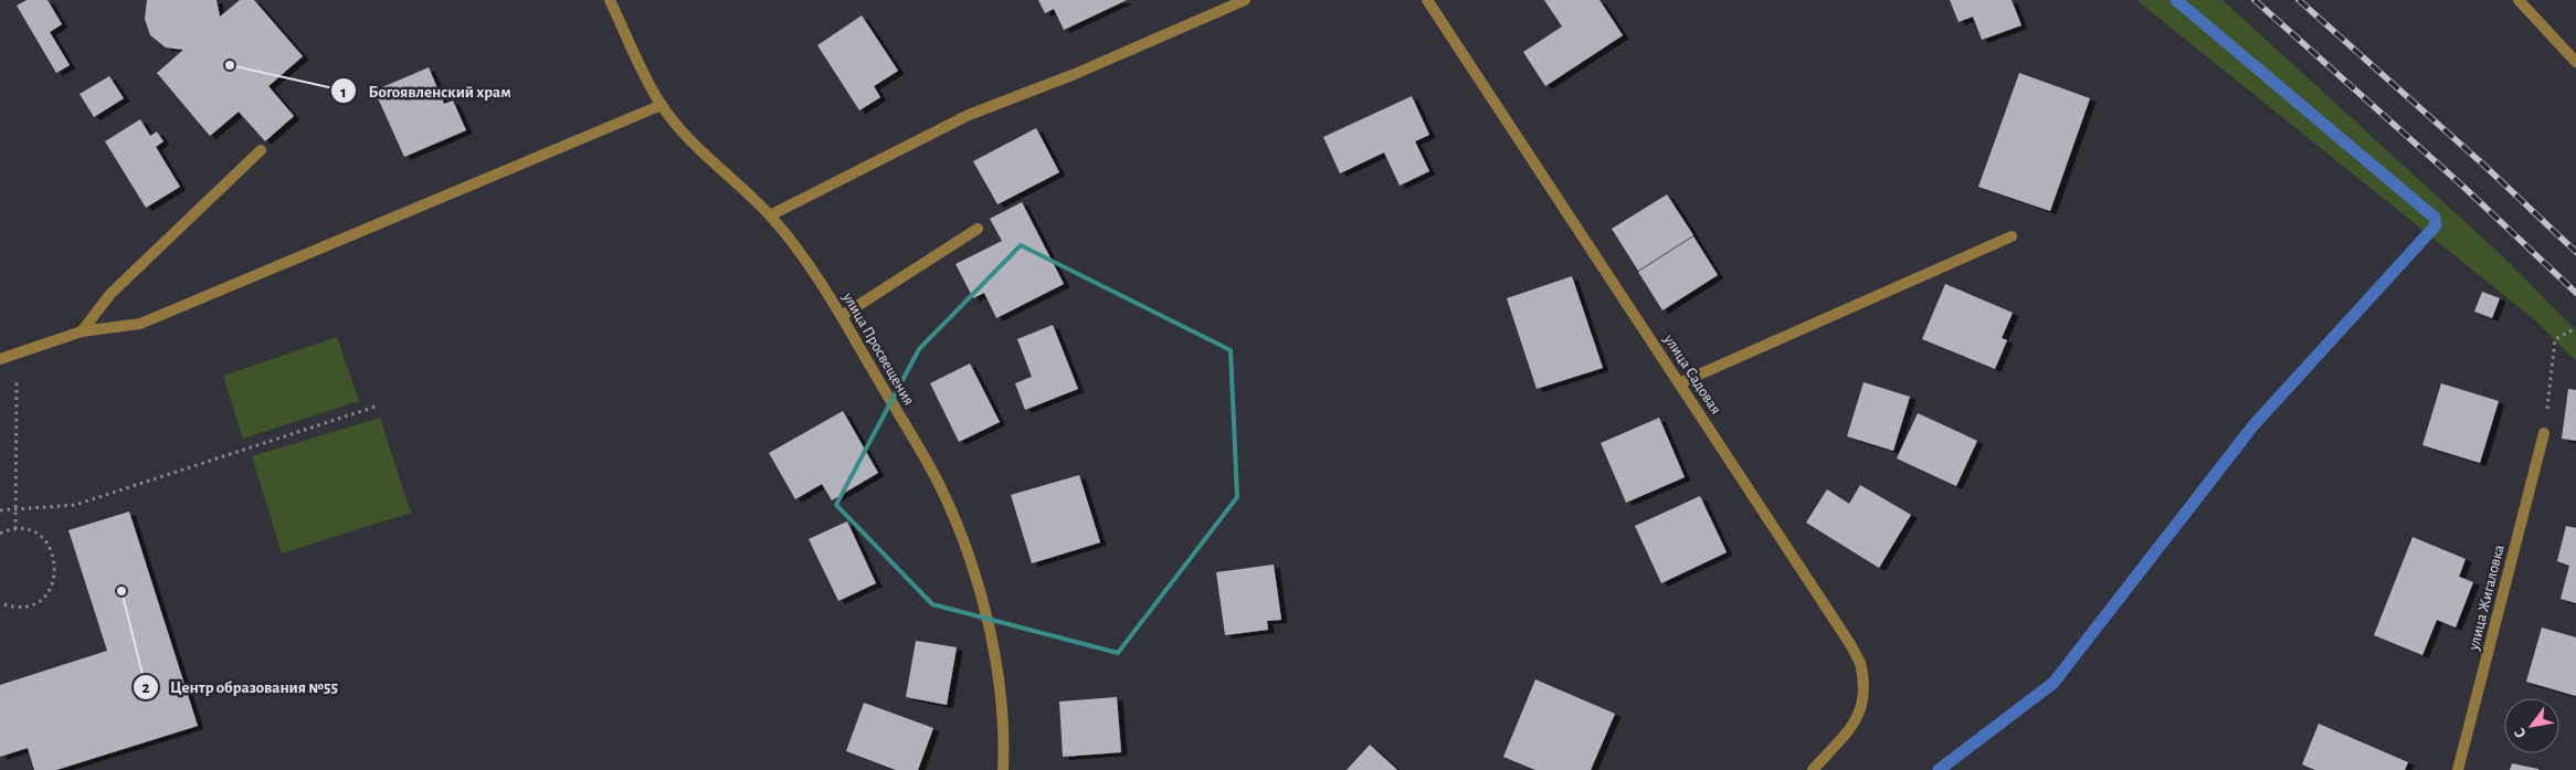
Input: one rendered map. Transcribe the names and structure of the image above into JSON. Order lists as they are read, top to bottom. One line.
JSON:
{"streets":{"street":["улица Просвещения","улица Садовая","улица Жигаловка"]},"places":["Богоявленский храм","Центр образования №55"],"north":"bottom left"}
